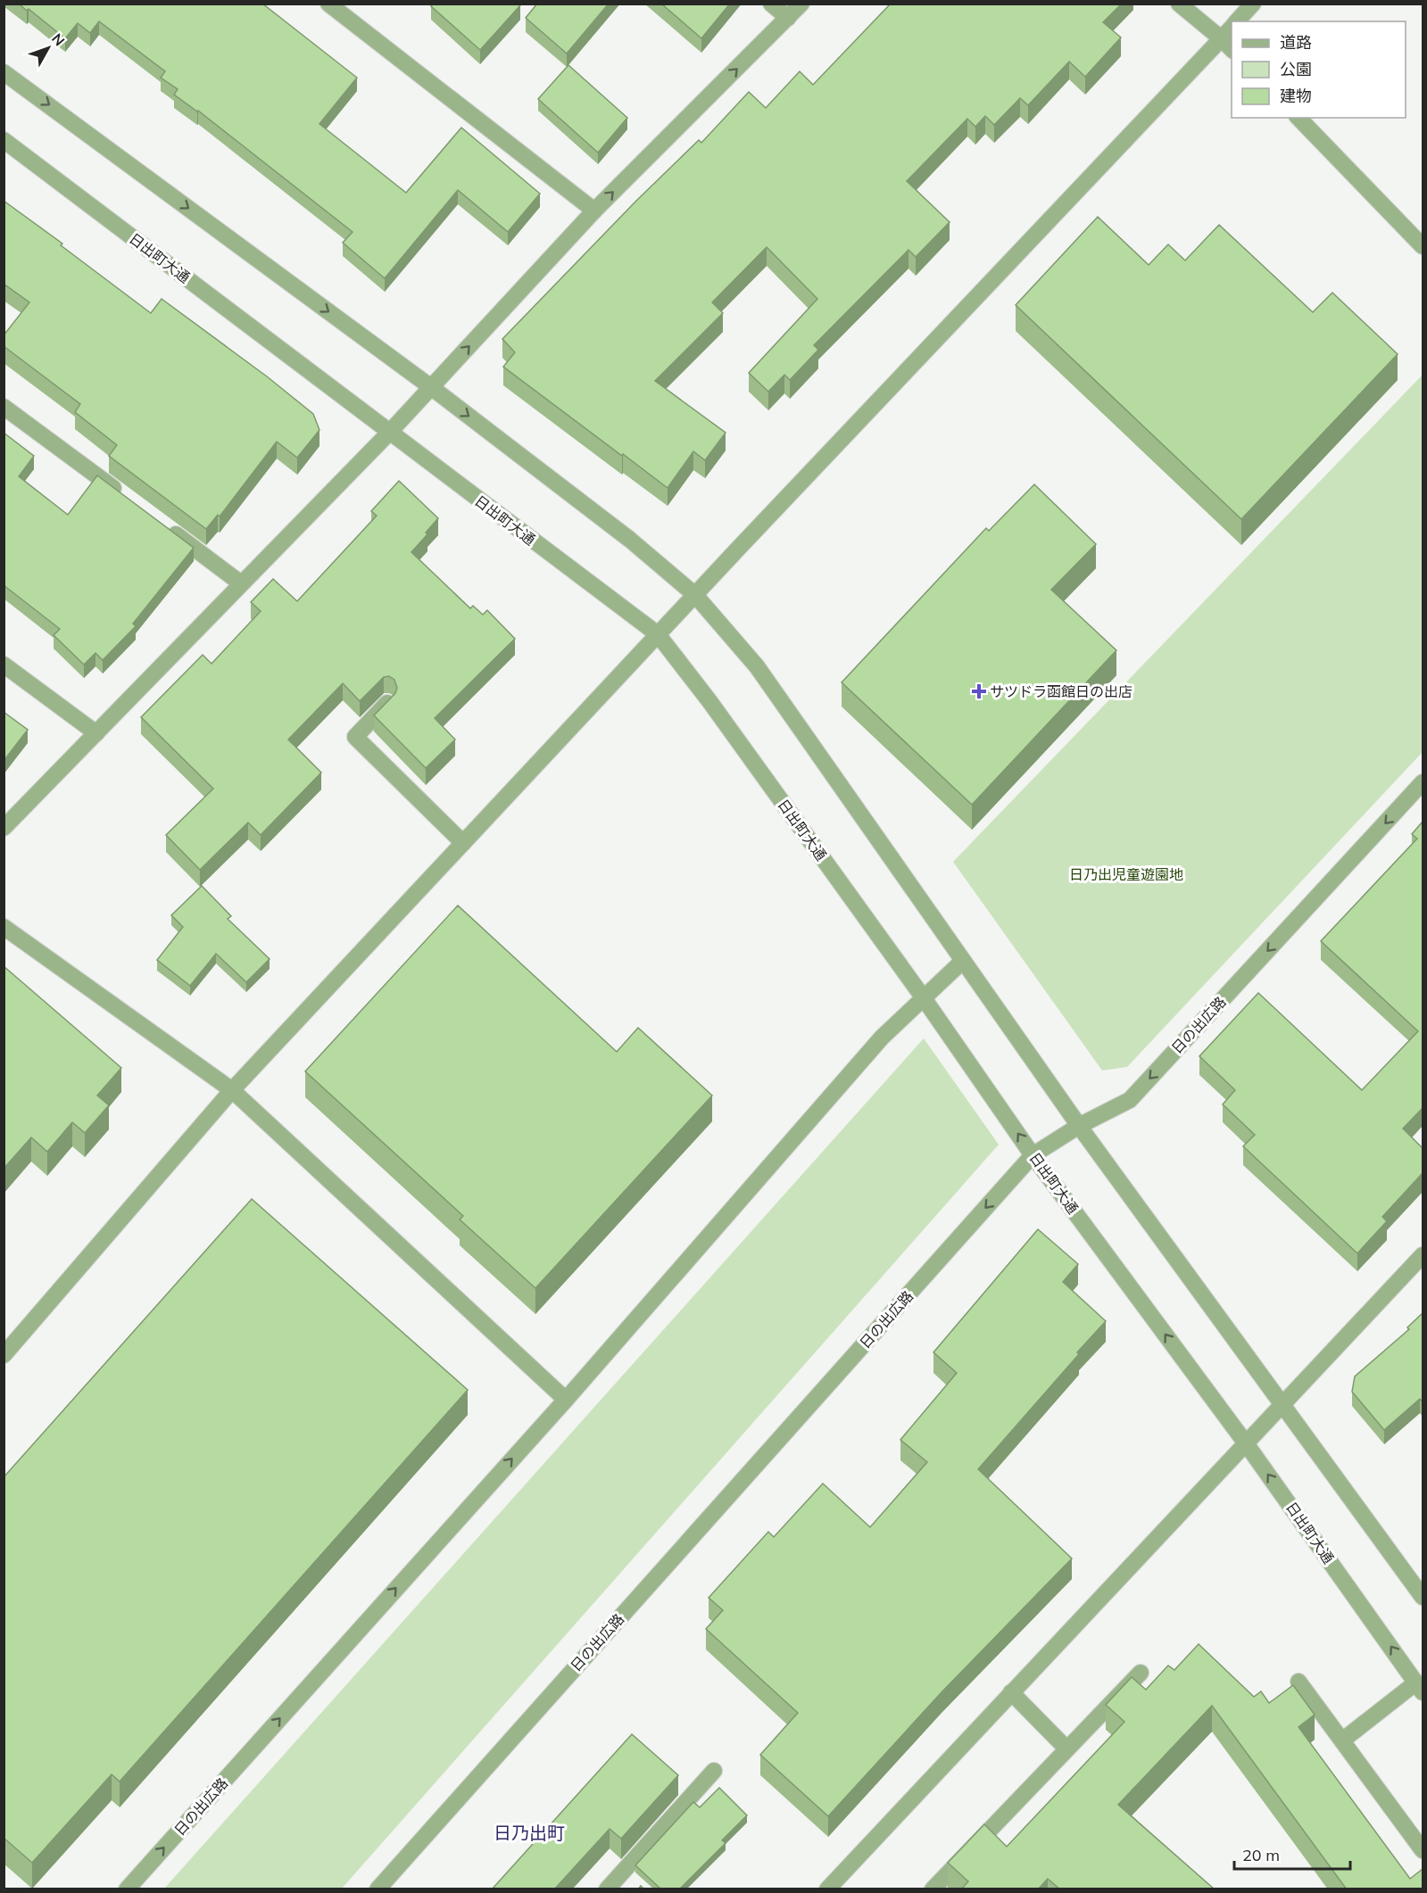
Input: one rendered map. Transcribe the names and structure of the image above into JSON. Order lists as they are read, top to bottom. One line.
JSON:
{"streets":{"street":["日出町大通","日の出広路"]},"crossings":[["日出町大通","日の出広路"]],"districts":["日乃出町"],"parks":["日乃出児童遊園地"],"places":{"health":["サツドラ函館日の出店"]},"legend":["道路","公園","建物"],"scale_bar":"20 m","north":"top right"}
